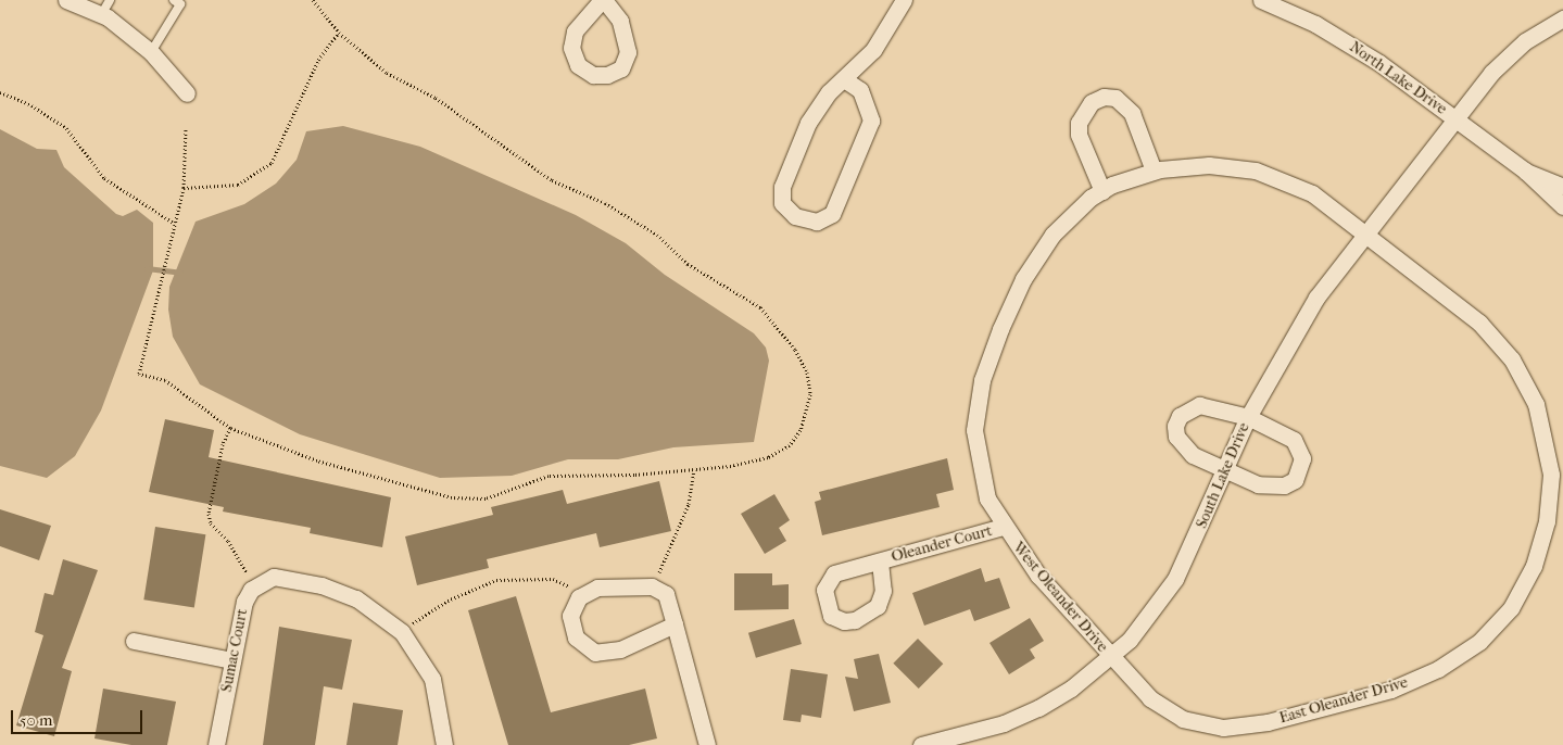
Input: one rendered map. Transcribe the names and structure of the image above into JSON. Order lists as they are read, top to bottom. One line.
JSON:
{"streets":{"street":["North Lake Drive","South Lake Drive","Oleander Court","West Oleander Drive","Sumac Court","East Oleander Drive"]},"crossings":[["North Lake Drive","South Lake Drive"],["South Lake Drive","West Oleander Drive"],["South Lake Drive","East Oleander Drive"],["Oleander Court","West Oleander Drive"],["West Oleander Drive","East Oleander Drive"]],"scale_bar":"50 m"}
